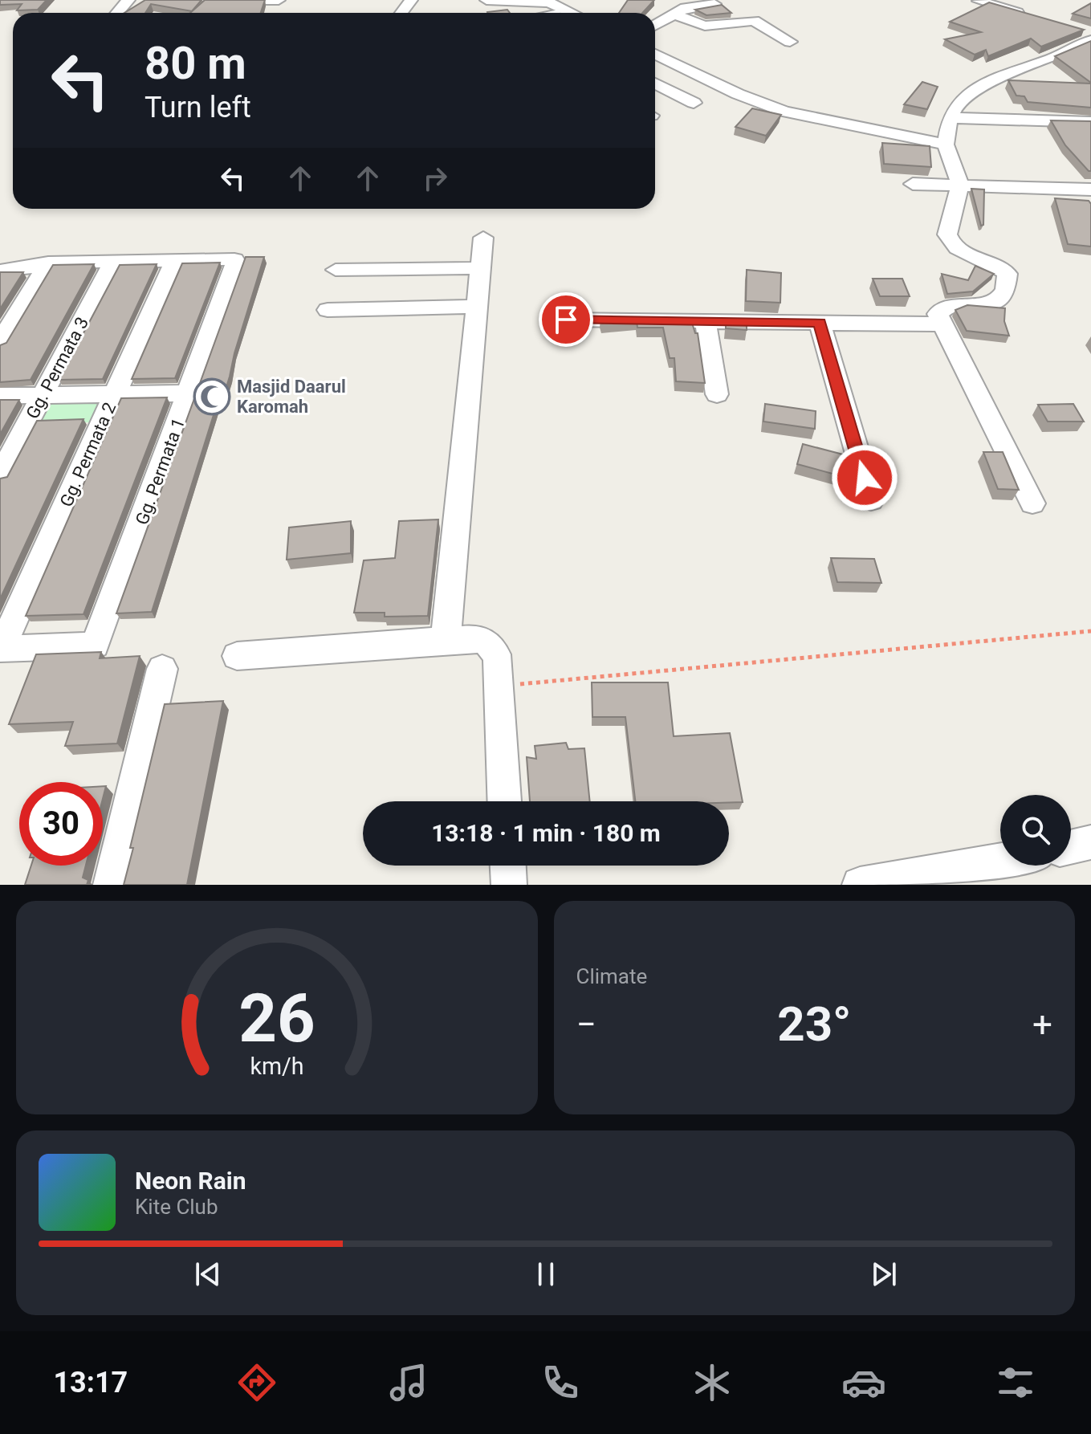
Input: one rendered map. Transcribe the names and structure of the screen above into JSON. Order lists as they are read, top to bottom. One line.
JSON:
{"streets":{"street":["Gg. Permata 3","Gg. Permata 2","Gg. Permata 1"]},"crossings":[["Gg. Permata 2","Gg. Permata 1"]],"places":{"mosque":["Masjid Daarul Karomah"]},"page":{"turn":["80 m","Turn left"],"limit":"30","trip":"13:18 · 1 min · 180 m","tile":"Climate","heat":["−","23°","+"],"song":["Neon Rain","Kite Club"],"tabs":"13:17","gauge":["26","km/h"]}}
